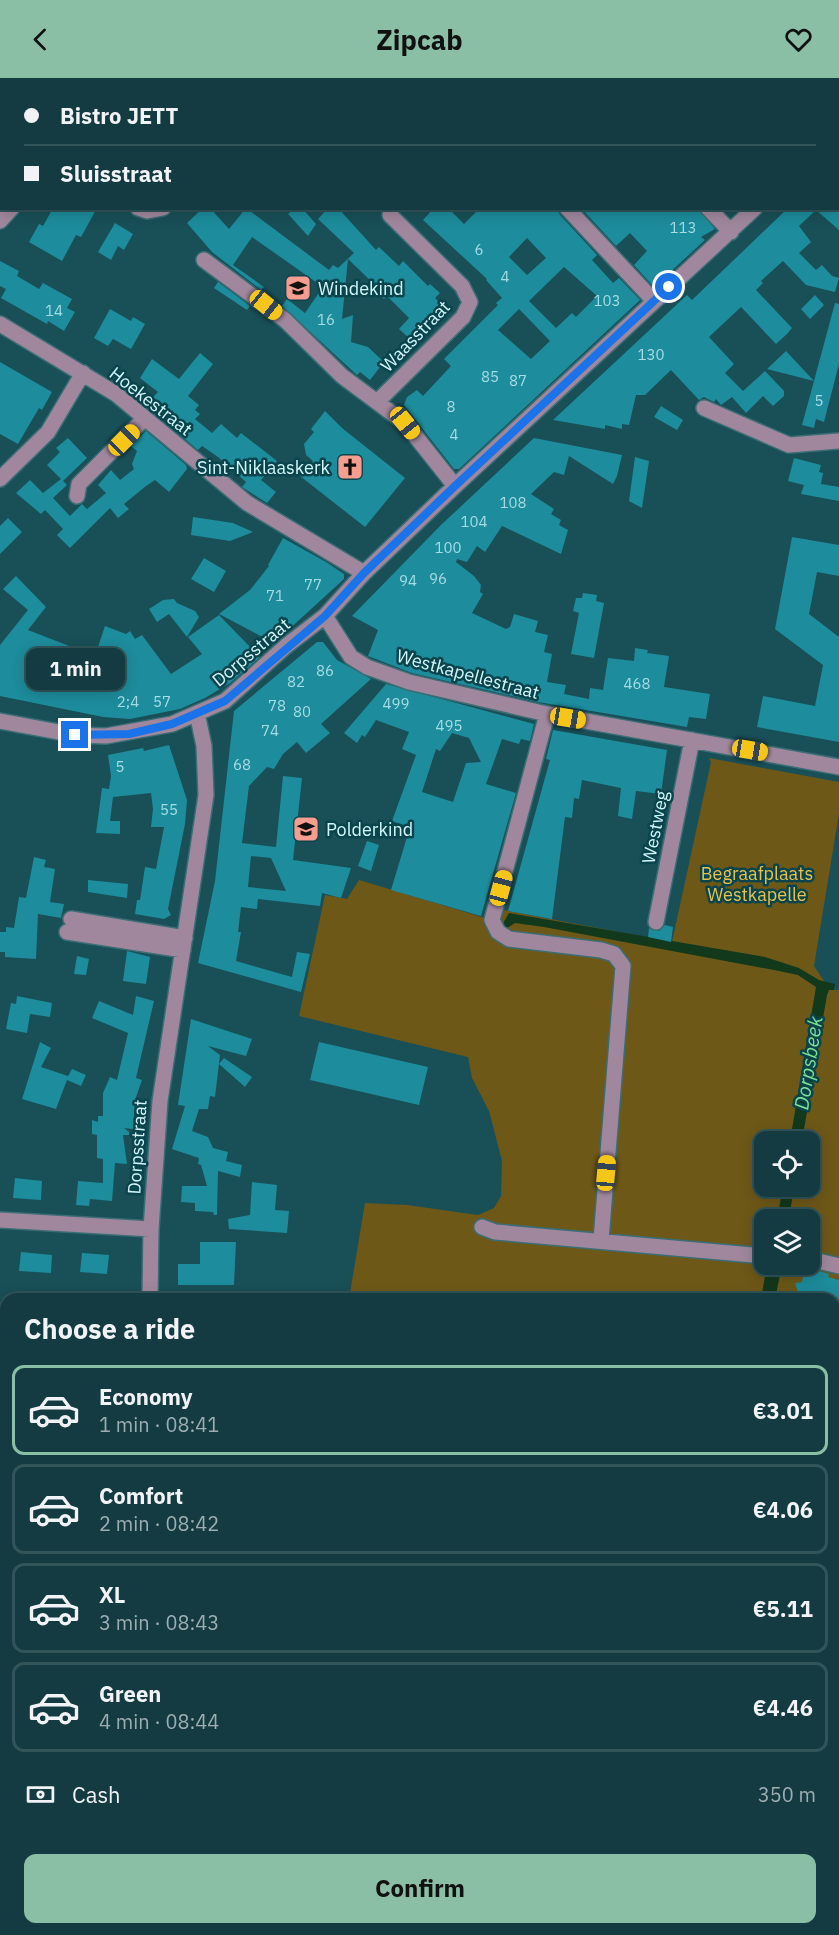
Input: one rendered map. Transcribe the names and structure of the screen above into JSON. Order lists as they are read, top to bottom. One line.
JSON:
{"streets":{"street":["Waasstraat","Hoekestraat","Dorpsstraat","Westkapellestraat","Westweg"]},"crossings":[["Hoekestraat","Dorpsstraat"],["Dorpsstraat","Westkapellestraat"],["Westkapellestraat","Westweg"]],"water":["Dorpsbeek"],"parks":["Begraafplaats Westkapelle"],"places":{"school or university":["Windekind","Polderkind"],"church":["Sint-Niklaaskerk"]},"house_numbers":["113","6","4","103","14","16","130","85","87","5","8","4","108","104","100","96","94","77","71","86","82","468","2;4","57","499","78","80","495","74","68","5","55"],"page":{"header":"Zipcab","banner":["Bistro JETT","Sluisstraat"],"bubble":"1 min","heading":"Choose a ride","list":[{"name":"Economy","note":"1 min · 08:41","value":"€3.01"},{"name":"Comfort","note":"2 min · 08:42","value":"€4.06"},{"name":"XL","note":"3 min · 08:43","value":"€5.11"},{"name":"Green","note":"4 min · 08:44","value":"€4.46"}],"pay":["Cash","350 m"],"buttons":"Confirm"}}
